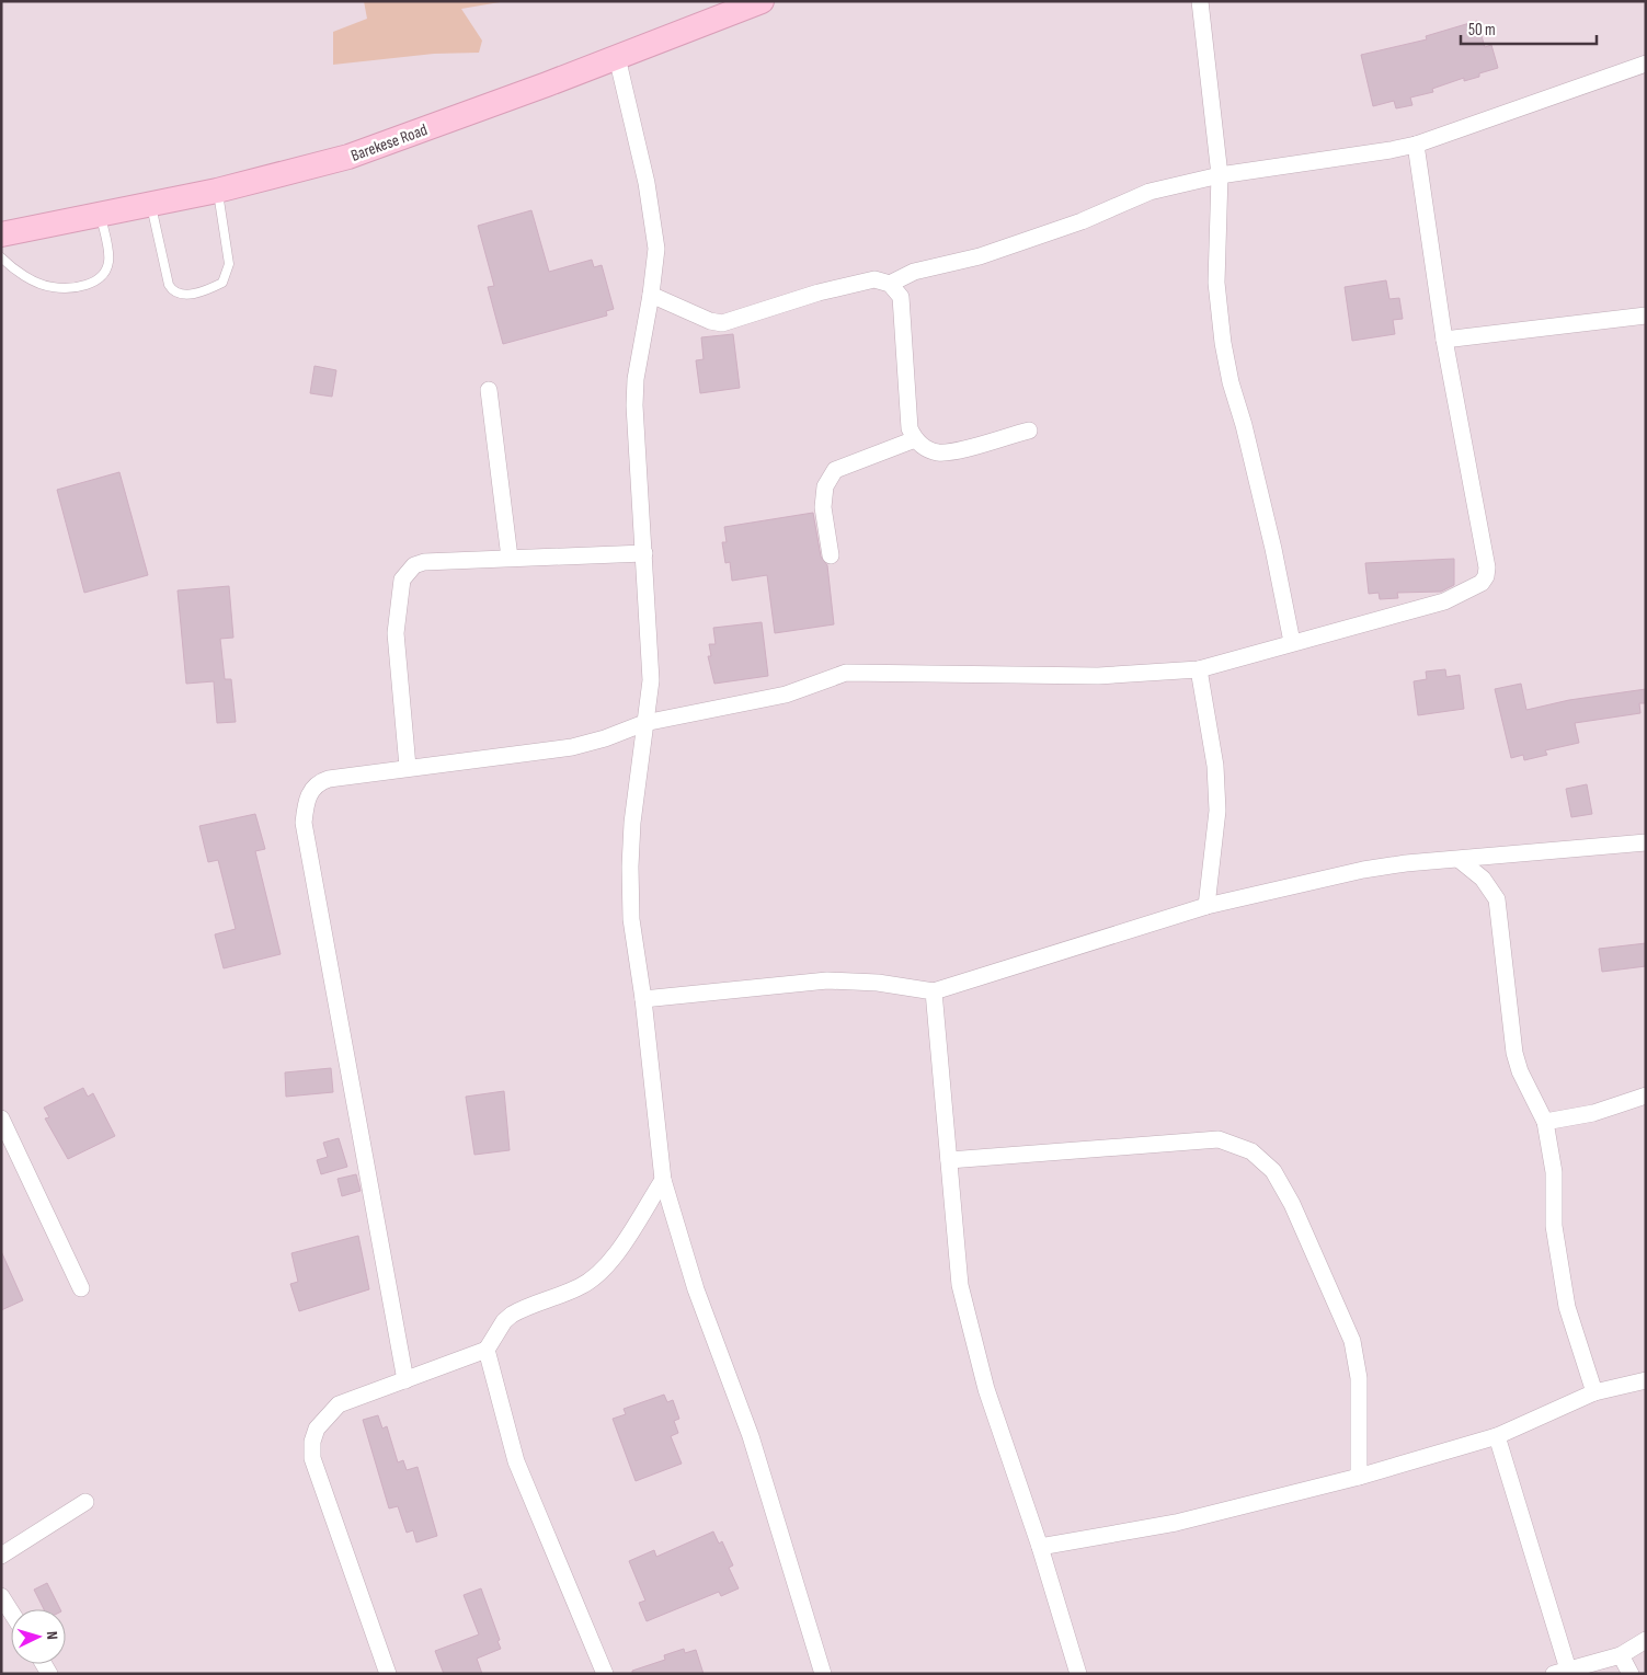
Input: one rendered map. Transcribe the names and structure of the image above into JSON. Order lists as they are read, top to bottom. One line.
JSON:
{"streets":{"main road":["Barekese Road"]},"scale_bar":"50 m","north":"right"}
